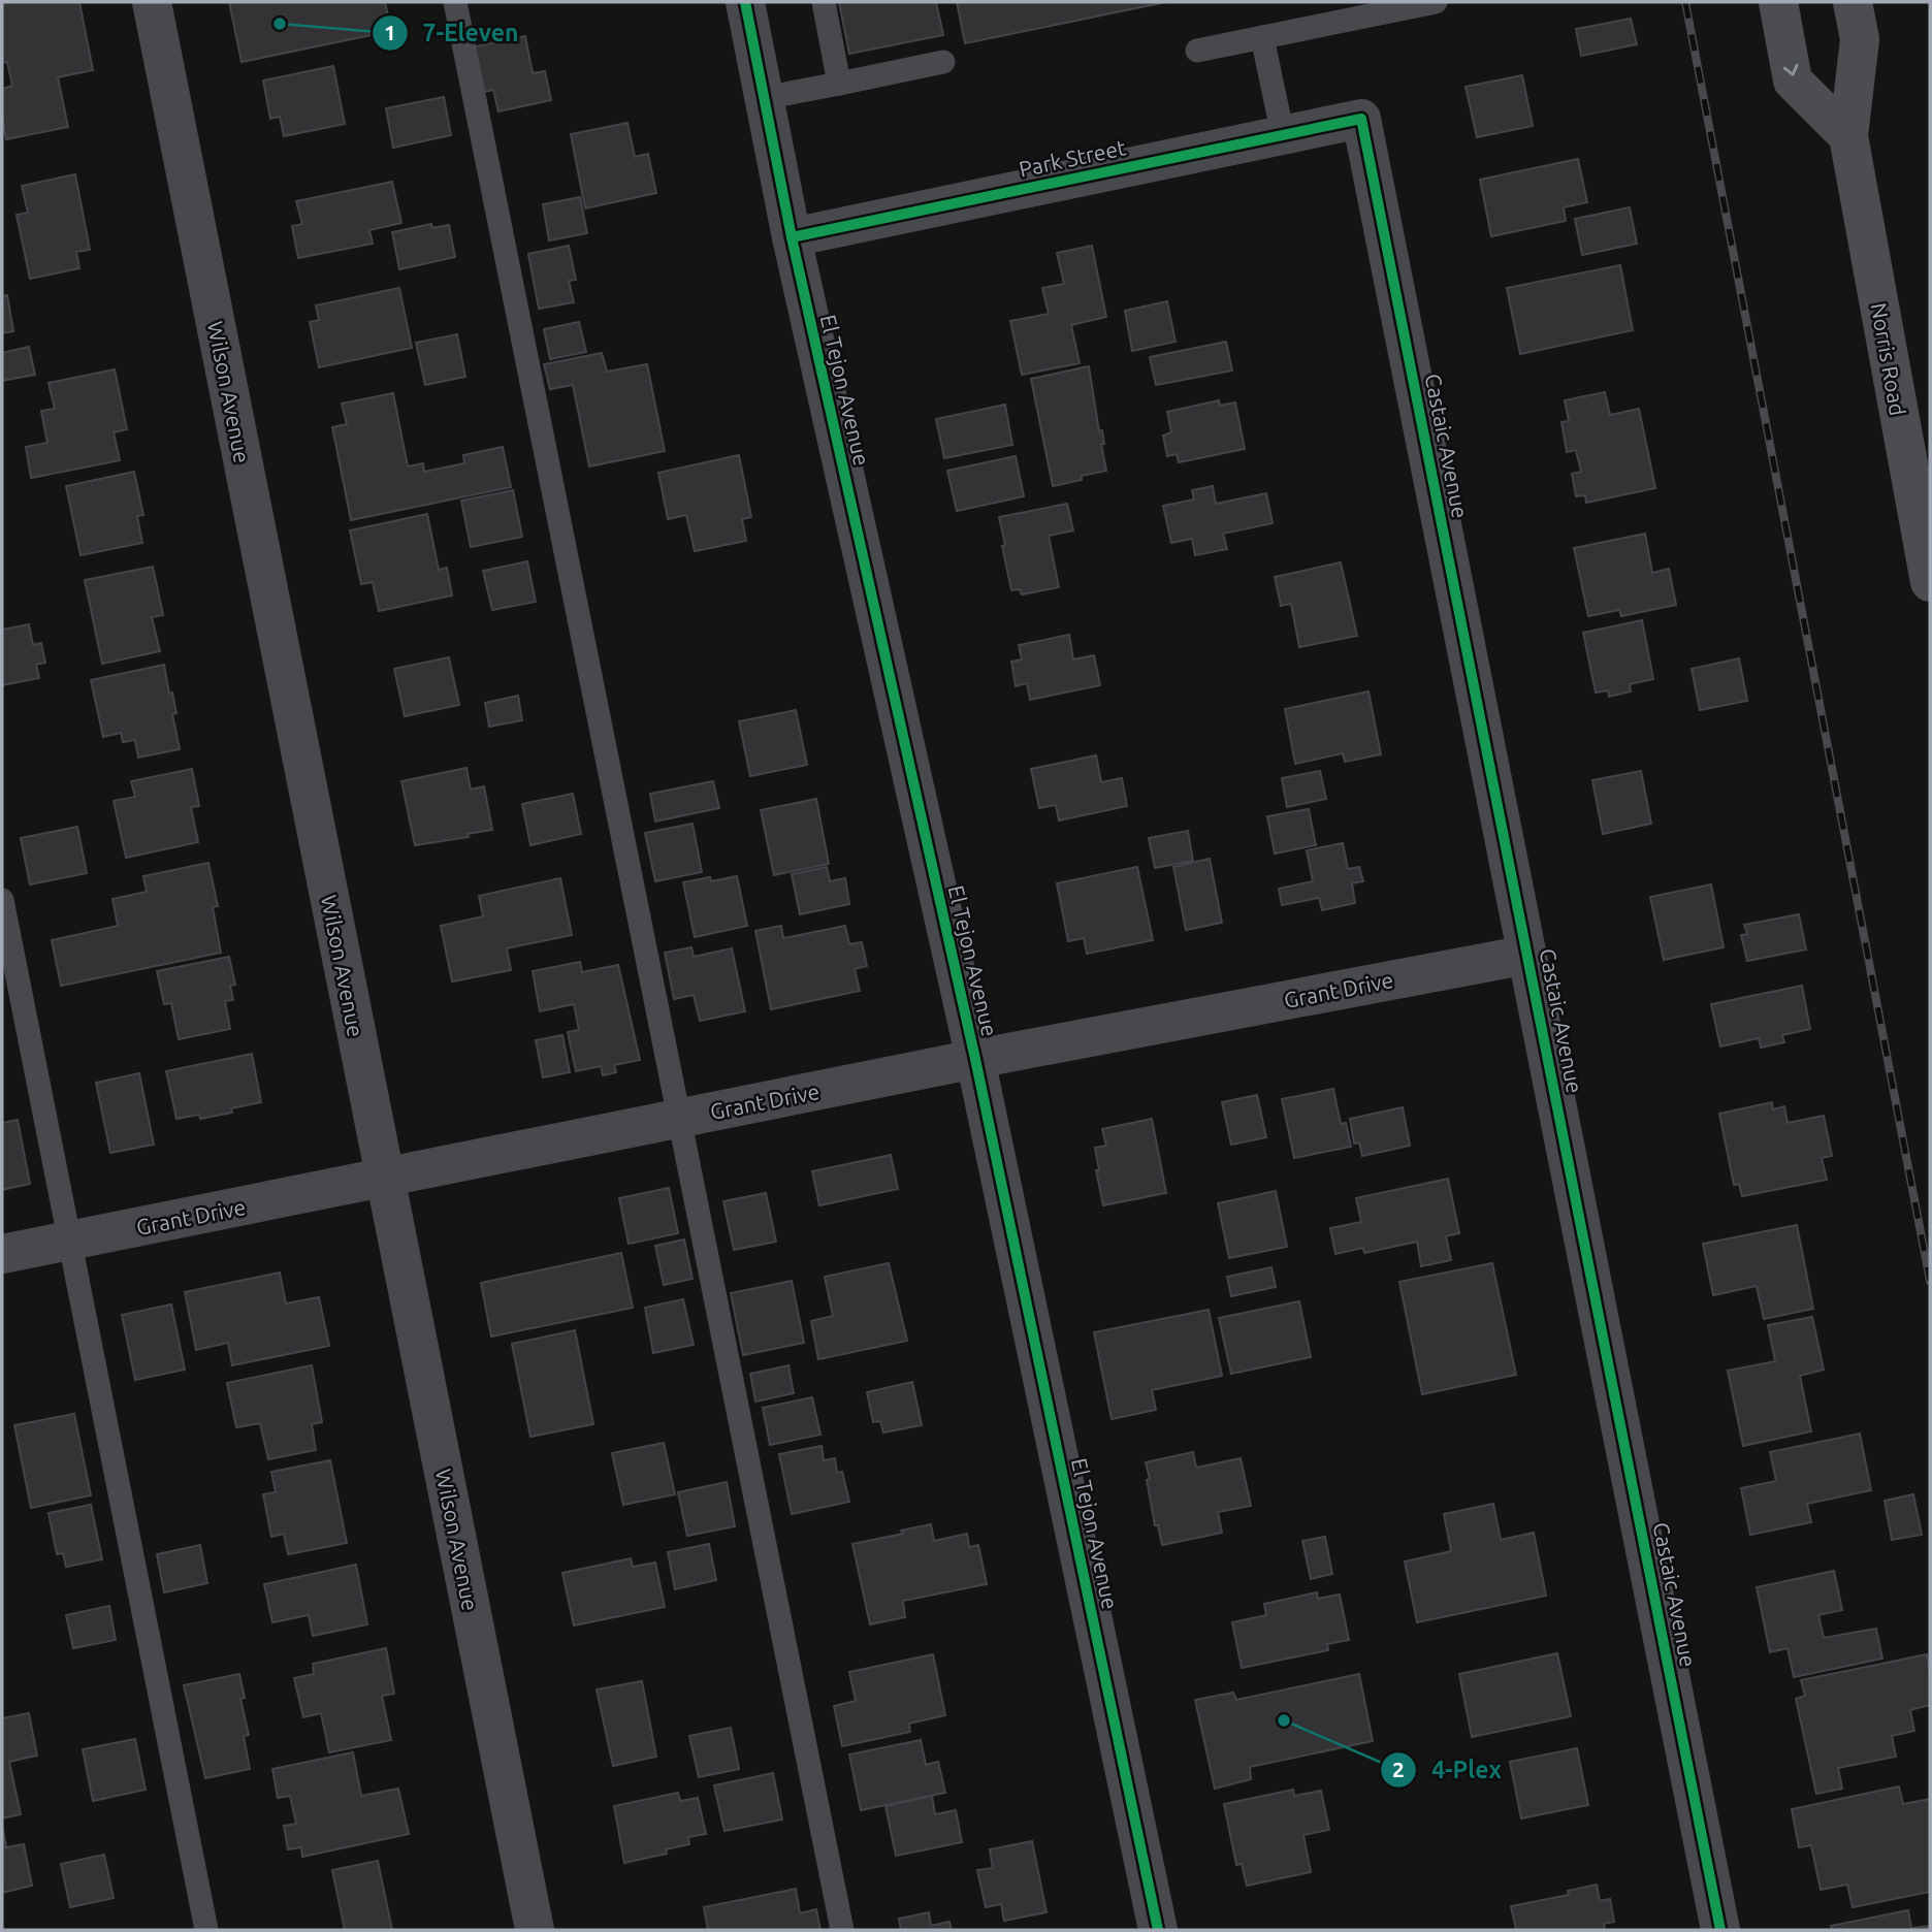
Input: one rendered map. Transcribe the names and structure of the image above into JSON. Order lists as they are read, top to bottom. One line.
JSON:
{"streets":{"street":["Park Street","Norris Road","El Tejon Avenue","Wilson Avenue","Castaic Avenue","Grant Drive"]},"crossings":[["Park Street","El Tejon Avenue"],["Park Street","Castaic Avenue"],["El Tejon Avenue","Grant Drive"],["Wilson Avenue","Grant Drive"],["Castaic Avenue","Grant Drive"]],"places":["7-Eleven","4-Plex"]}
